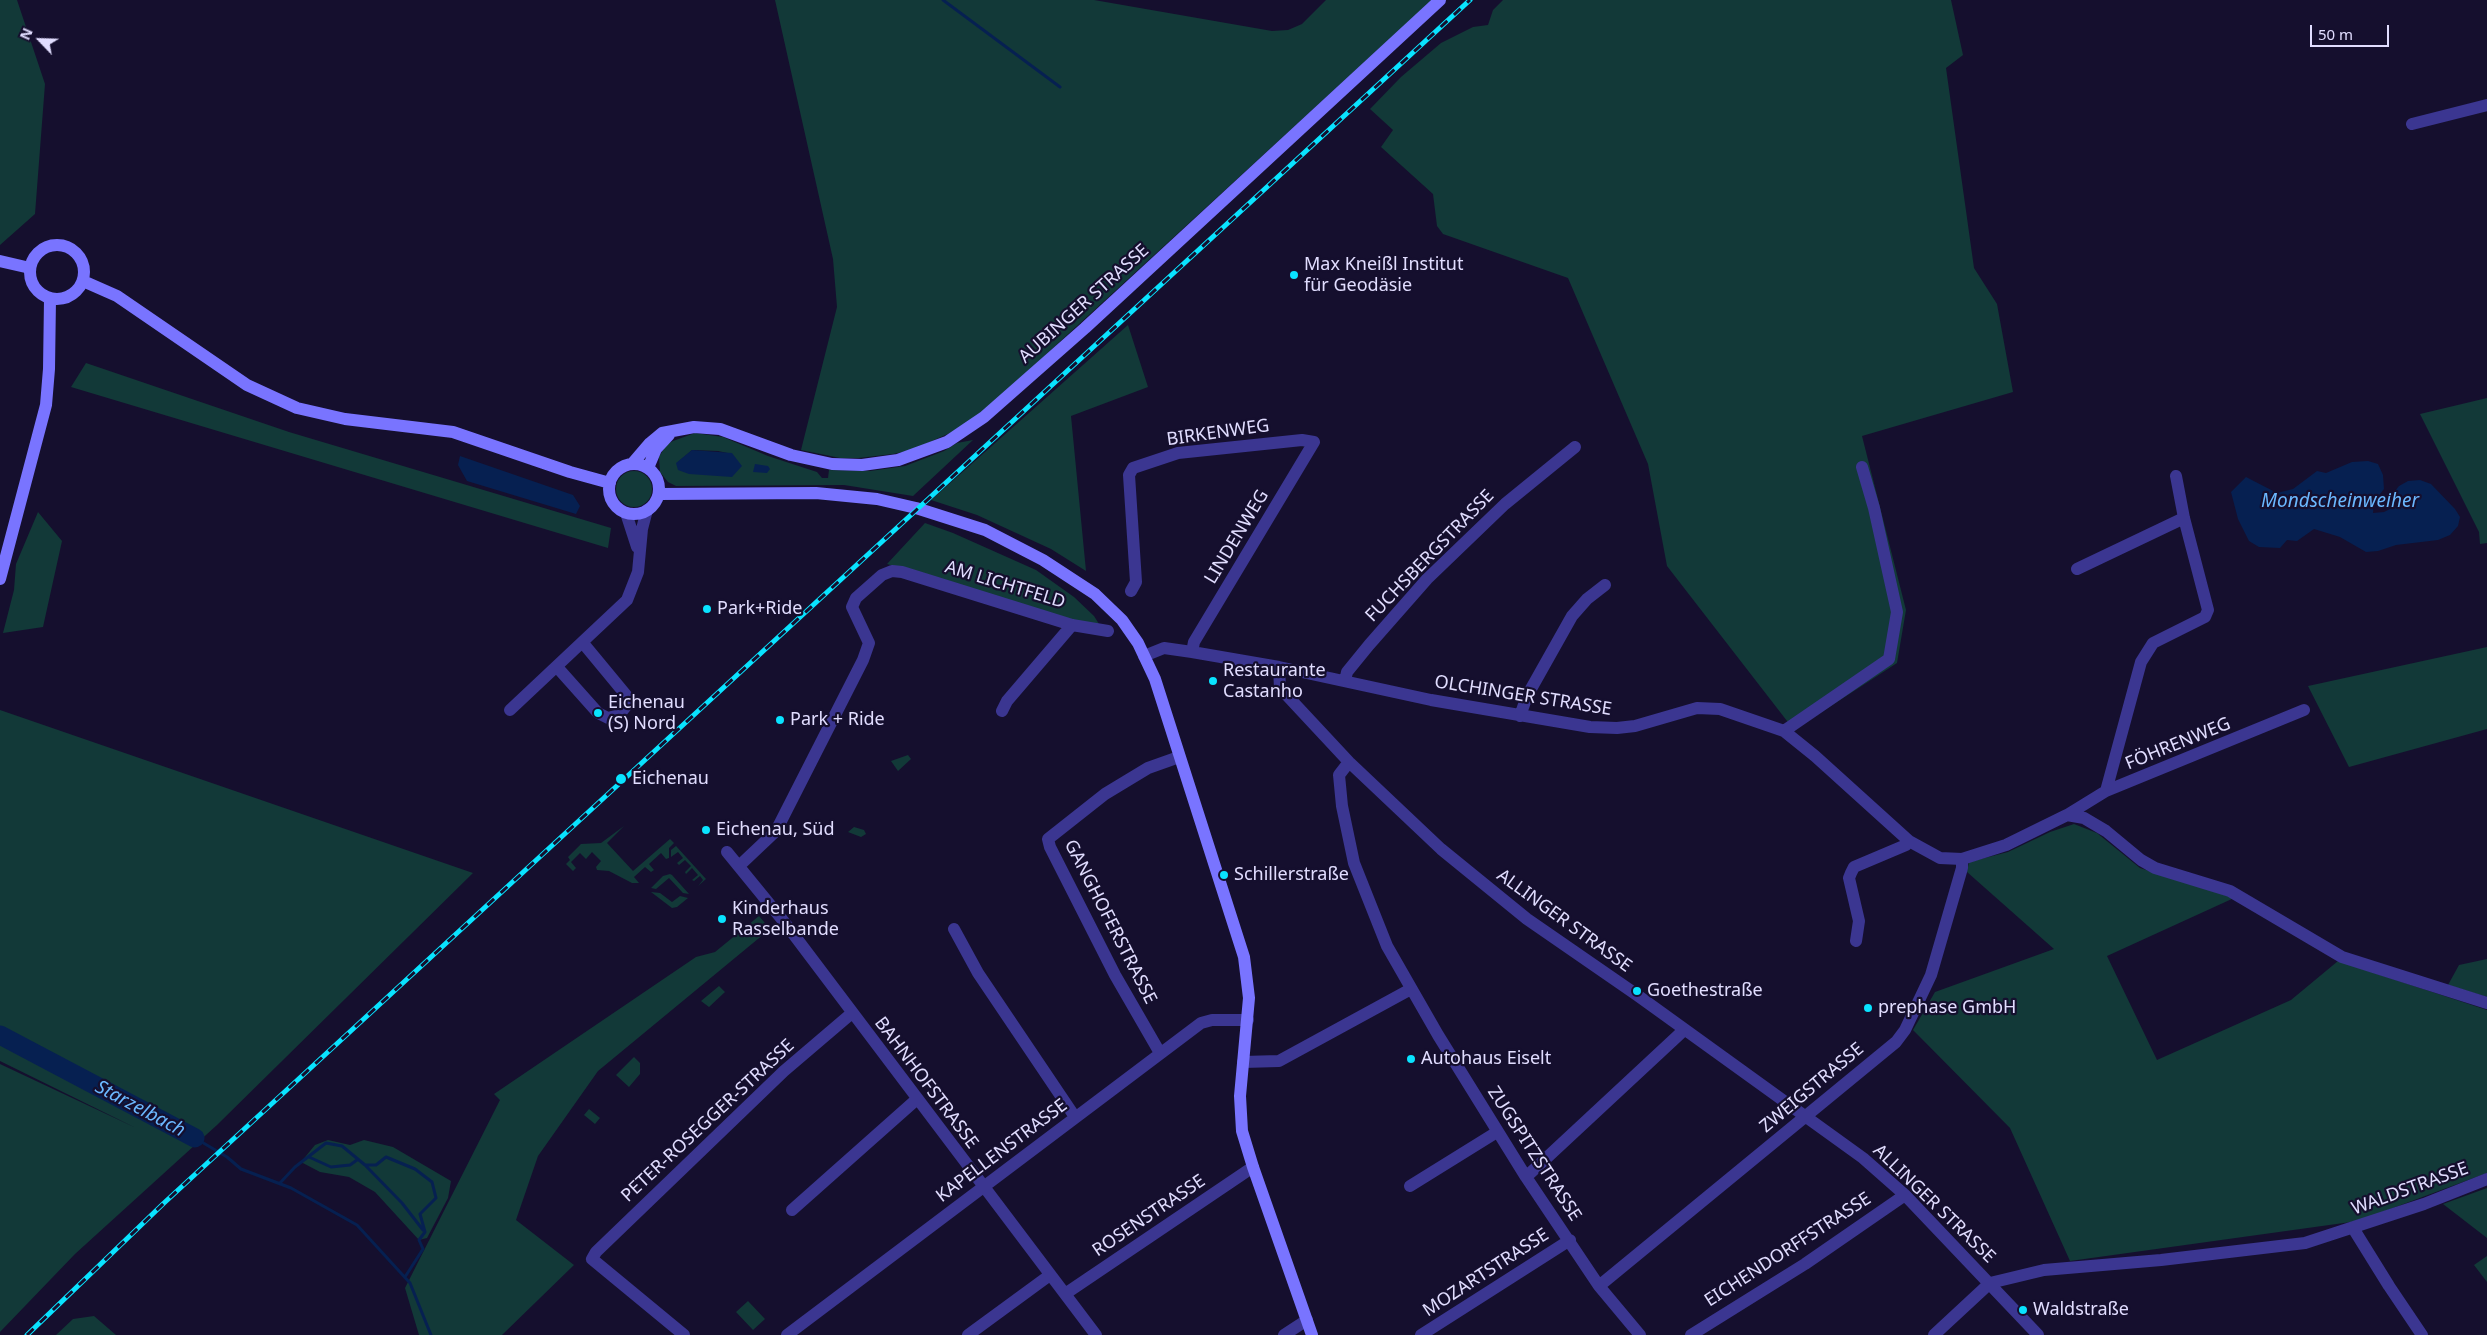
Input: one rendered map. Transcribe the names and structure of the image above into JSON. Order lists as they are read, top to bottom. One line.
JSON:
{"streets":{"main road":["AUBINGER STRASSE"],"street":["BIRKENWEG","LINDENWEG","FUCHSBERGSTRASSE","AM LICHTFELD","OLCHINGER STRASSE","FÖHRENWEG","ALLINGER STRASSE","GANGHOFERSTRASSE","BAHNHOFSTRASSE","ZWEIGSTRASSE","PETER-ROSEGGER-STRASSE","KAPELLENSTRASSE","ZUGSPITZSTRASSE","WALDSTRASSE","ROSENSTRASSE","EICHENDORFFSTRASSE","MOZARTSTRASSE"]},"crossings":[["BIRKENWEG","LINDENWEG"],["LINDENWEG","OLCHINGER STRASSE"],["FUCHSBERGSTRASSE","OLCHINGER STRASSE"],["AM LICHTFELD","BAHNHOFSTRASSE"],["OLCHINGER STRASSE","FÖHRENWEG"],["OLCHINGER STRASSE","ALLINGER STRASSE"],["OLCHINGER STRASSE","ZWEIGSTRASSE"],["ALLINGER STRASSE","ZWEIGSTRASSE"],["ALLINGER STRASSE","ZUGSPITZSTRASSE"],["ALLINGER STRASSE","WALDSTRASSE"],["ALLINGER STRASSE","EICHENDORFFSTRASSE"],["GANGHOFERSTRASSE","KAPELLENSTRASSE"],["BAHNHOFSTRASSE","PETER-ROSEGGER-STRASSE"],["BAHNHOFSTRASSE","KAPELLENSTRASSE"],["BAHNHOFSTRASSE","ROSENSTRASSE"],["ZWEIGSTRASSE","ZUGSPITZSTRASSE"],["ZUGSPITZSTRASSE","MOZARTSTRASSE"]],"water":["Mondscheinweiher","Starzelbach"],"places":["Max Kneißl Institut für Geodäsie","Park+Ride","Restaurante Castanho","Eichenau (S) Nord","Park + Ride","Eichenau","Eichenau, Süd","Schillerstraße","Kinderhaus Rasselbande","Goethestraße","prephase GmbH","Autohaus Eiselt","Waldstraße"],"scale_bar":"50 m","north":"top left"}
